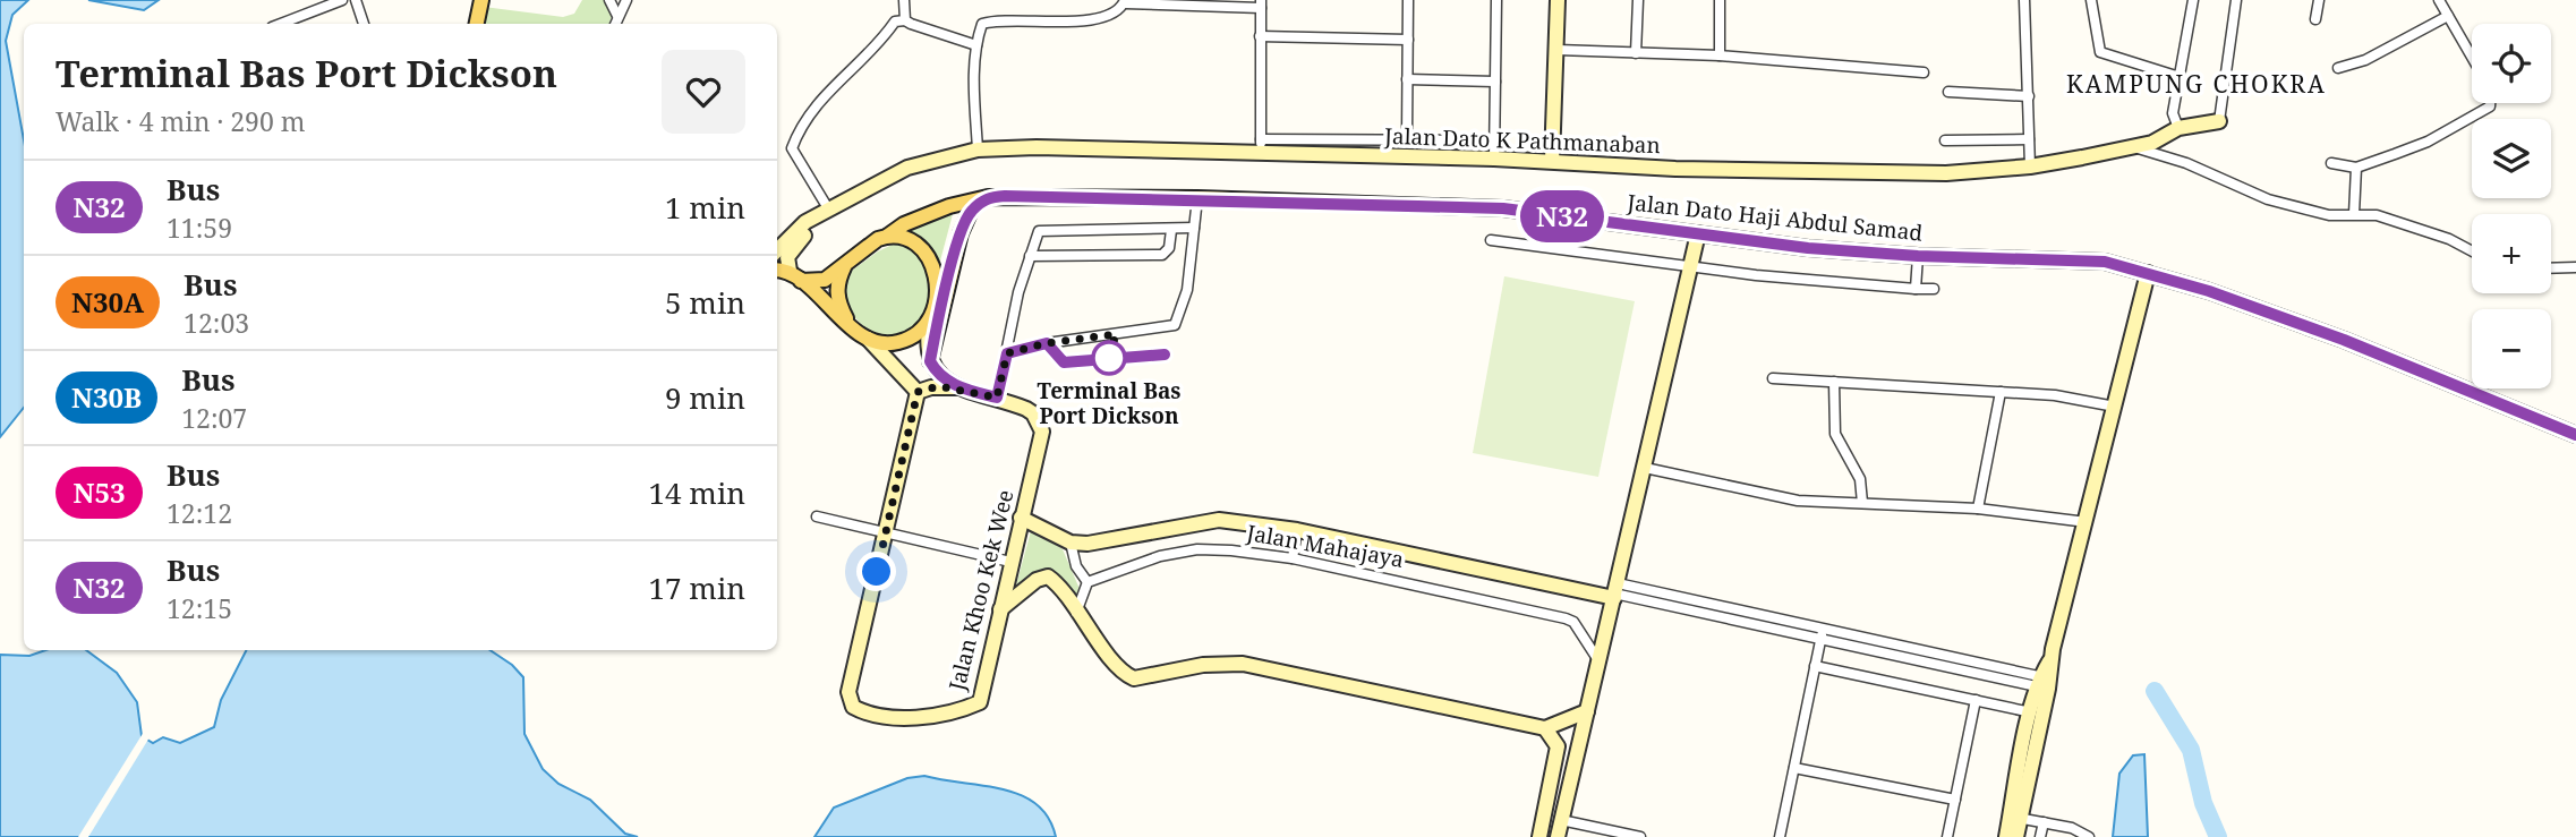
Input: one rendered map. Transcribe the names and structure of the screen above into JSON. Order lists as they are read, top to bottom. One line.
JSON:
{"streets":{"main road":["Jalan Dato Haji Abdul Samad"],"street":["Jalan Dato K Pathmanaban","Jalan Mahajaya","Jalan Khoo Kek Wee"]},"districts":["KAMPUNG CHOKRA"],"places":["Terminal Bas Port Dickson"],"lines":["bus line N32"],"page":{"on_map":"N32","map_buttons":["+","−"],"heading":["Terminal Bas Port Dickson","Walk · 4 min · 290 m"],"list":[{"mark":"N32","name":"Bus","note":"11:59","value":"1 min"},{"mark":"N30A","name":"Bus","note":"12:03","value":"5 min"},{"mark":"N30B","name":"Bus","note":"12:07","value":"9 min"},{"mark":"N53","name":"Bus","note":"12:12","value":"14 min"},{"mark":"N32","name":"Bus","note":"12:15","value":"17 min"}]}}
